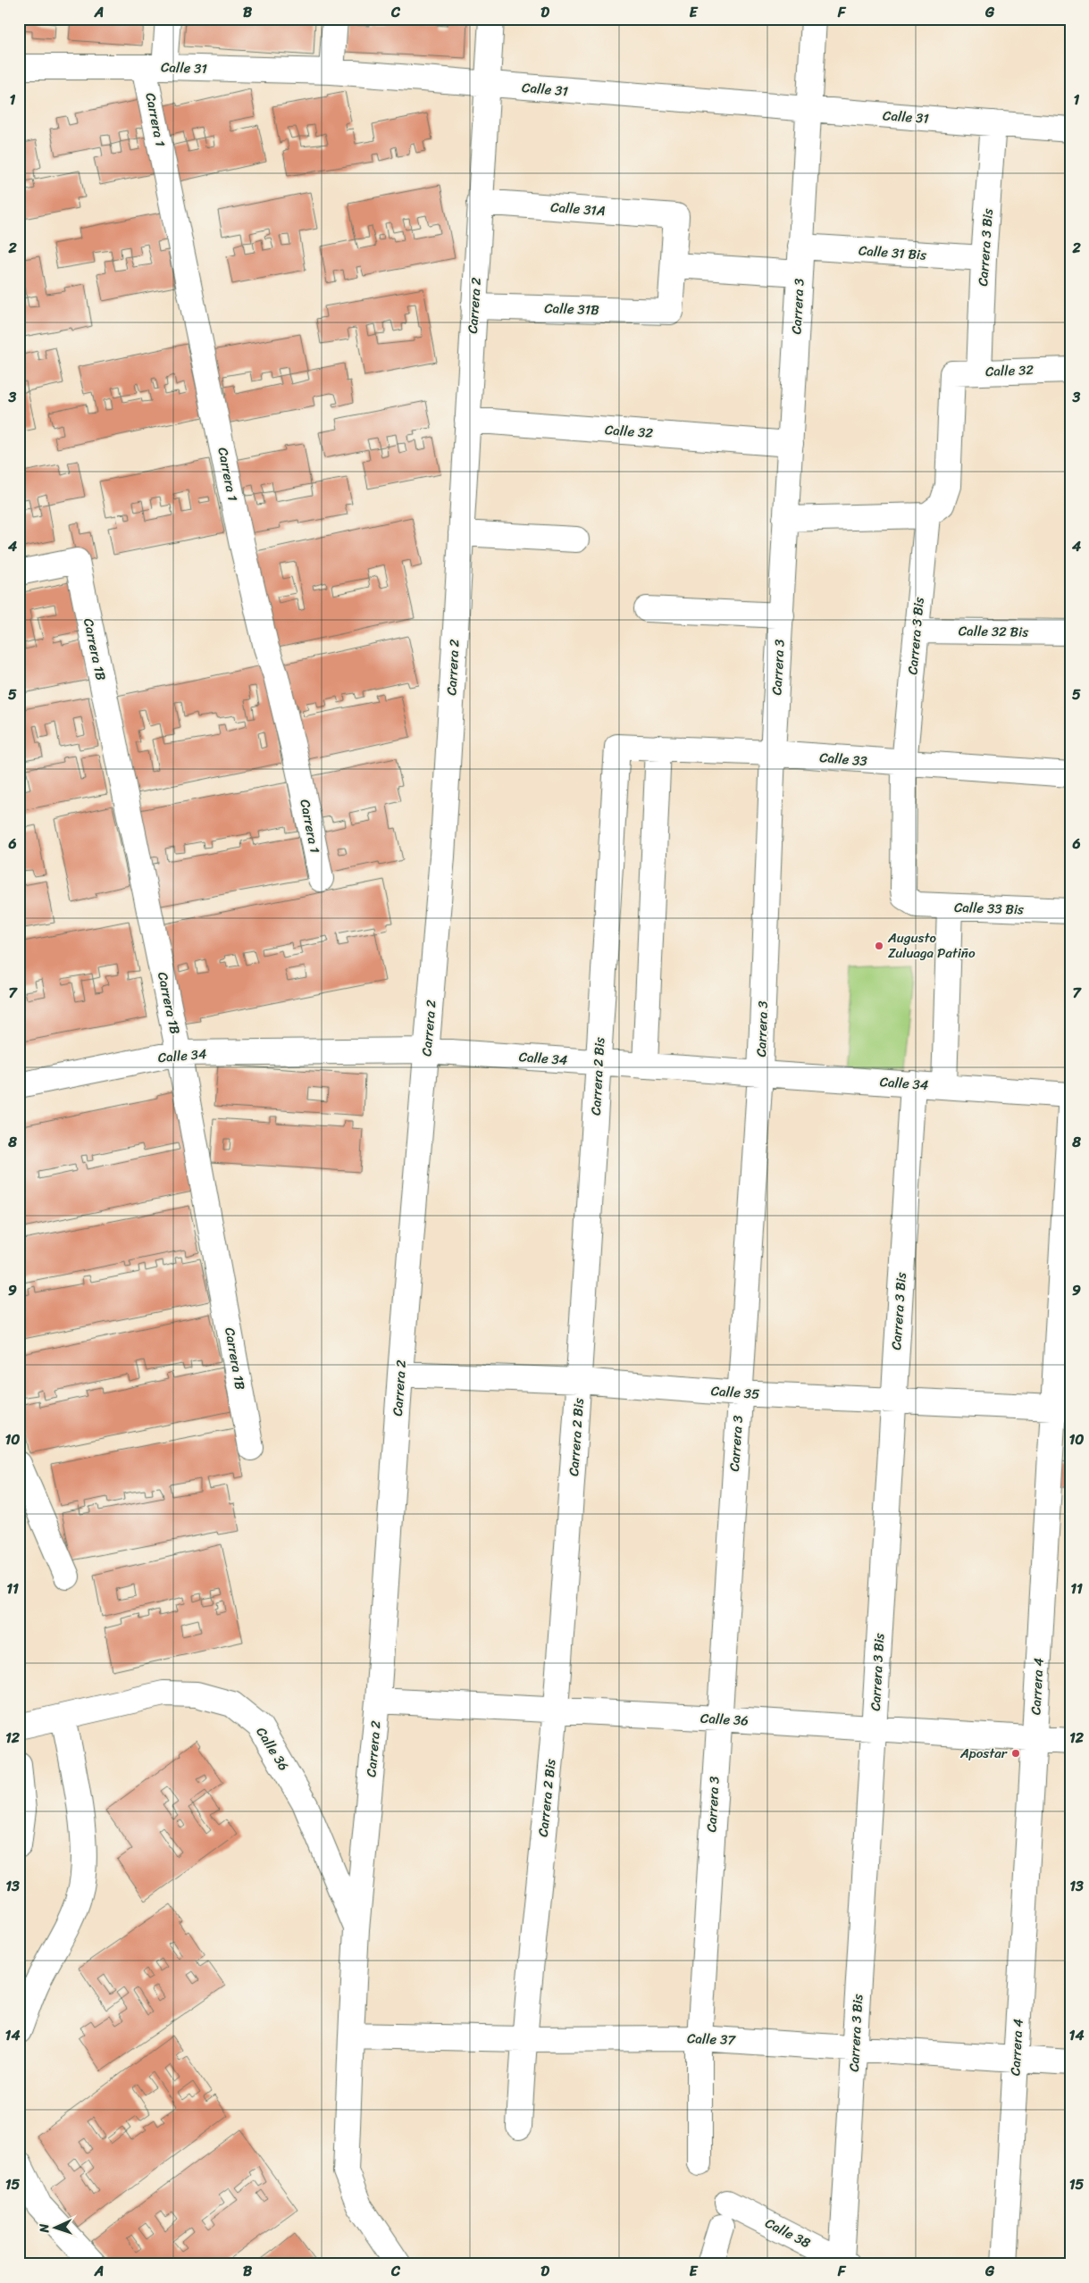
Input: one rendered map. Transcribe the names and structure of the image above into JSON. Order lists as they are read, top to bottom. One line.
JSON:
{"streets":{"street":["Calle 31","Carrera 1","Calle 31A","Carrera 3 Bis","Calle 31 Bis","Carrera 2","Carrera 3","Calle 31B","Calle 32","Calle 32 Bis","Carrera 1B","Calle 33","Calle 33 Bis","Calle 34","Carrera 2 Bis","Calle 35","Carrera 4","Calle 36","Calle 37","Calle 38"]},"crossings":[["Calle 31","Carrera 1"],["Calle 31","Carrera 3 Bis"],["Calle 31","Carrera 2"],["Calle 31","Carrera 3"],["Calle 31A","Carrera 2"],["Calle 31A","Calle 31B"],["Carrera 3 Bis","Calle 31 Bis"],["Carrera 3 Bis","Calle 32"],["Carrera 3 Bis","Calle 32 Bis"],["Carrera 3 Bis","Calle 33"],["Carrera 3 Bis","Calle 33 Bis"],["Carrera 3 Bis","Calle 34"],["Carrera 3 Bis","Calle 35"],["Carrera 3 Bis","Calle 36"],["Carrera 3 Bis","Calle 37"],["Carrera 3 Bis","Calle 38"],["Calle 31 Bis","Carrera 3"],["Carrera 2","Calle 31B"],["Carrera 2","Calle 32"],["Carrera 2","Calle 34"],["Carrera 2","Calle 35"],["Carrera 2","Calle 36"],["Carrera 2","Calle 37"],["Carrera 3","Calle 32"],["Carrera 3","Calle 33"],["Carrera 3","Calle 34"],["Carrera 3","Calle 35"],["Carrera 3","Calle 36"],["Carrera 3","Calle 37"],["Carrera 1B","Calle 34"],["Calle 33","Carrera 2 Bis"],["Calle 34","Carrera 2 Bis"],["Carrera 2 Bis","Calle 35"],["Carrera 2 Bis","Calle 36"],["Carrera 2 Bis","Calle 37"],["Calle 35","Carrera 4"],["Carrera 4","Calle 36"],["Carrera 4","Calle 37"]],"places":["Augusto Zuluaga Patiño","Apostar"],"north":"left","grid":{"columns":["A","B","C","D","E","F","G"],"rows":["1","2","3","4","5","6","7","8","9","10","11","12","13","14","15"]}}
